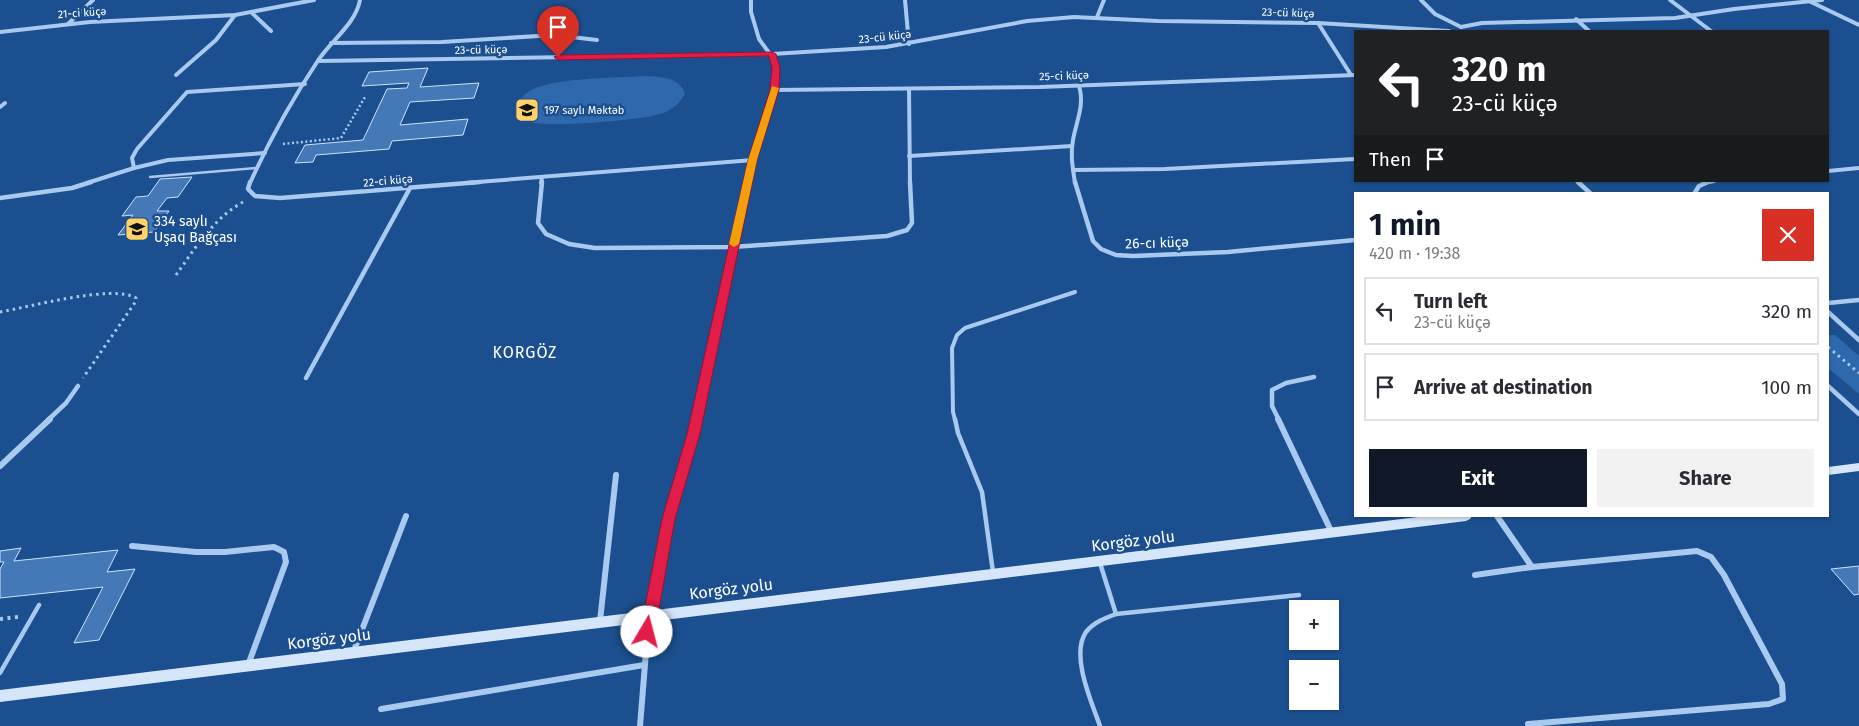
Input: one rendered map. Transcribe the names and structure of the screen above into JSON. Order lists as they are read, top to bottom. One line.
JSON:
{"streets":{"main road":["Korgöz yolu"],"street":["21-ci küçə","23-cü küçə","25-ci küçə","22-ci küçə","26-cı küçə"]},"crossings":[["25-ci küçə","26-cı küçə"]],"districts":["KORGÖZ"],"places":{"school or university":["197 saylı Məktəb","334 saylı Uşaq Bağçası"]},"page":{"turn":["320 m","23-cü küçə"],"then":"Then","heading":["1 min","420 m · 19:38"],"list":[{"name":"Turn left","note":"23-cü küçə","value":"320 m"},{"name":"Arrive at destination","value":"100 m"}],"buttons":["Exit","Share"],"map_buttons":["+","−"]}}
